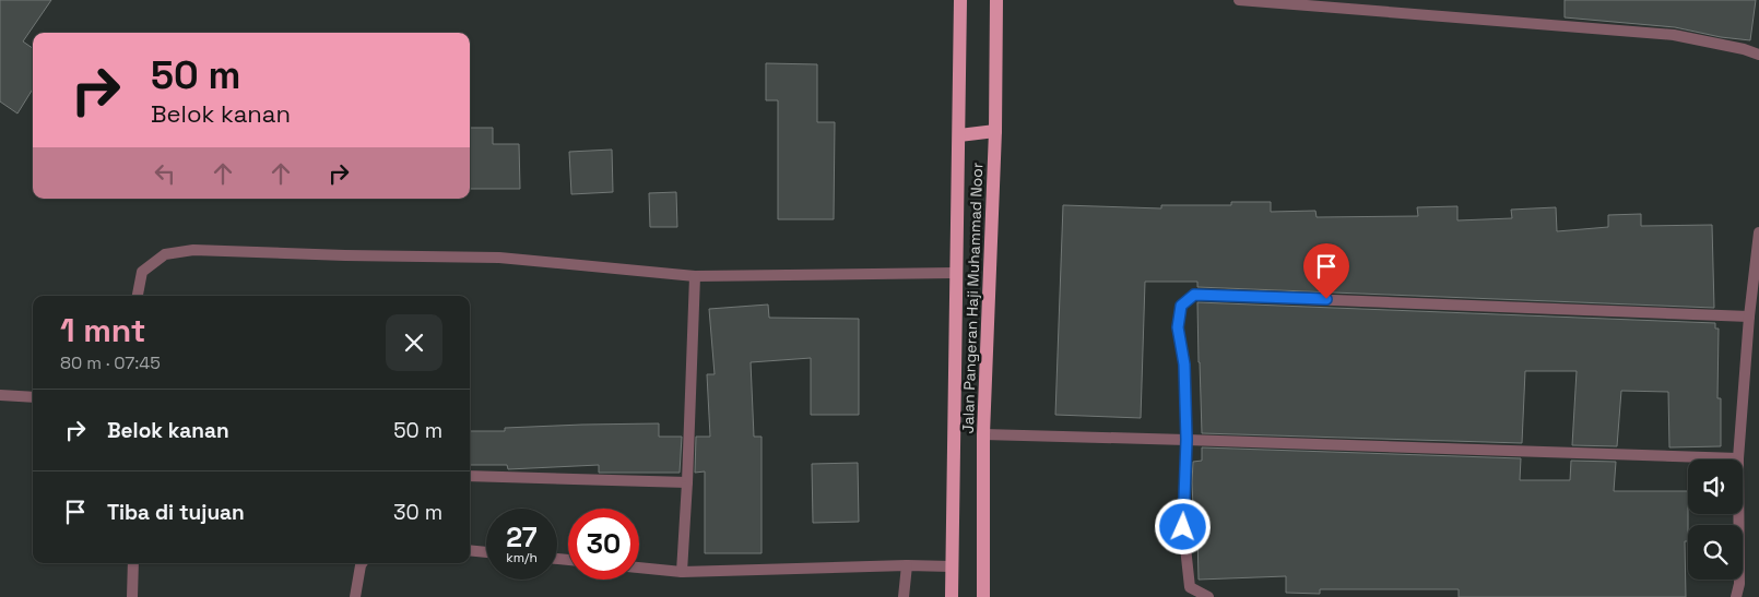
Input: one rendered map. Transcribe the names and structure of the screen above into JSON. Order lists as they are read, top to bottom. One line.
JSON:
{"streets":{"main road":["Jalan Pangeran Haji Muhammad Noor"]},"page":{"turn":["50 m","Belok kanan"],"heading":["1 mnt","80 m · 07:45"],"list":[{"name":"Belok kanan","value":"50 m"},{"name":"Tiba di tujuan","value":"30 m"}],"speed":"27 km/h","limit":"30"}}
